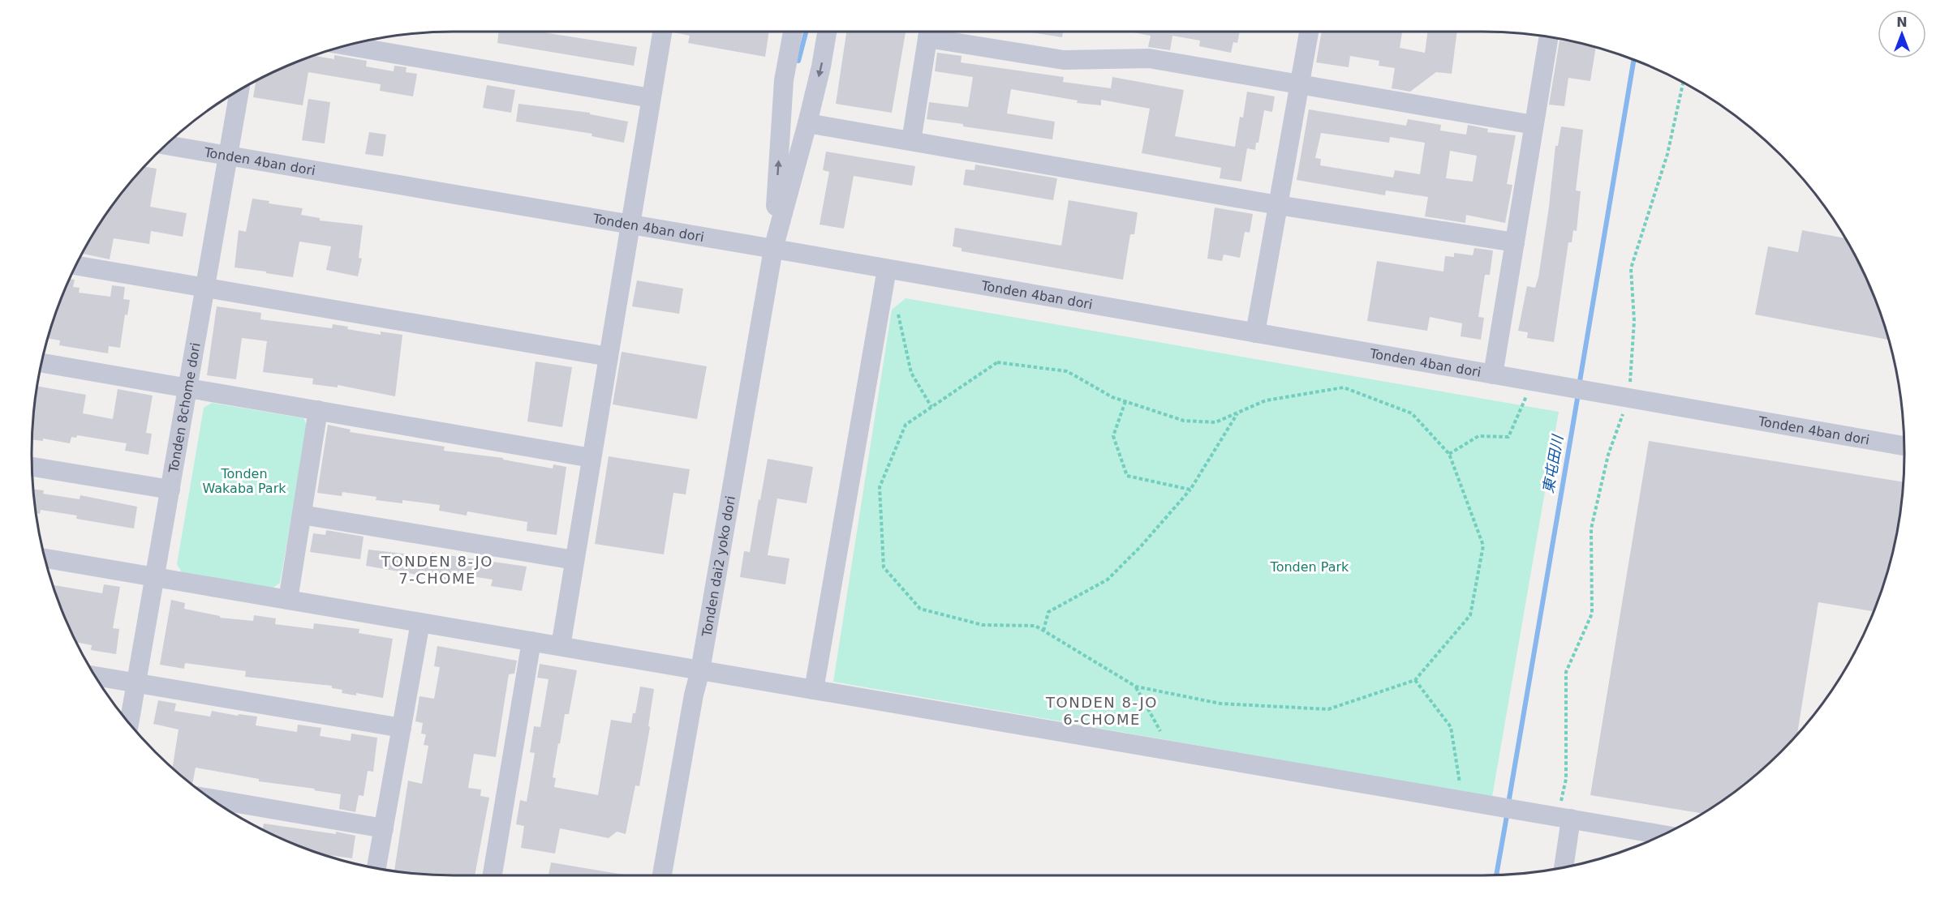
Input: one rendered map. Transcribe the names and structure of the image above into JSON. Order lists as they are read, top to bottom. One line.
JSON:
{"streets":{"street":["Tonden 4ban dori","Tonden 8chome dori","Tonden dai2 yoko dori"]},"crossings":[["Tonden 4ban dori","Tonden 8chome dori"],["Tonden 4ban dori","Tonden dai2 yoko dori"]],"districts":["TONDEN 8-JO 7-CHOME","TONDEN 8-JO 6-CHOME"],"water":["東屯田川"],"parks":["Tonden Wakaba Park","Tonden Park"],"north":"top"}
